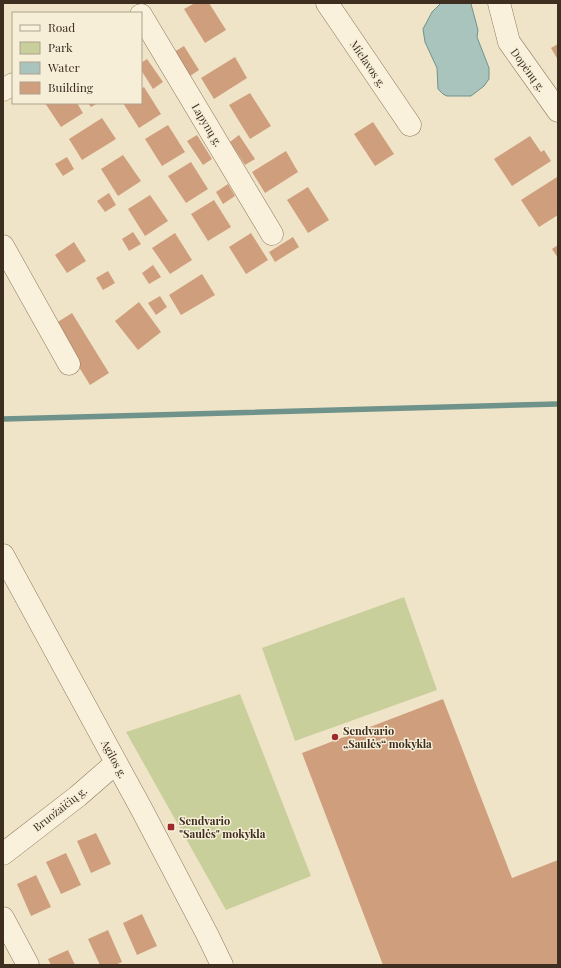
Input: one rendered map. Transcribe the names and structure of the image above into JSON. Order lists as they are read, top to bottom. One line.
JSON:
{"streets":{"street":["Mielavos g.","Dopėnų g.","Lapynų g.","Agilos g.","Bruožaičių g."]},"crossings":[["Agilos g.","Bruožaičių g."]],"places":{"other":["Sendvario „Saulės“ mokykla"],"transit":["Sendvario \"Saulės\" mokykla"]},"legend":["Road","Park","Water","Building"]}
